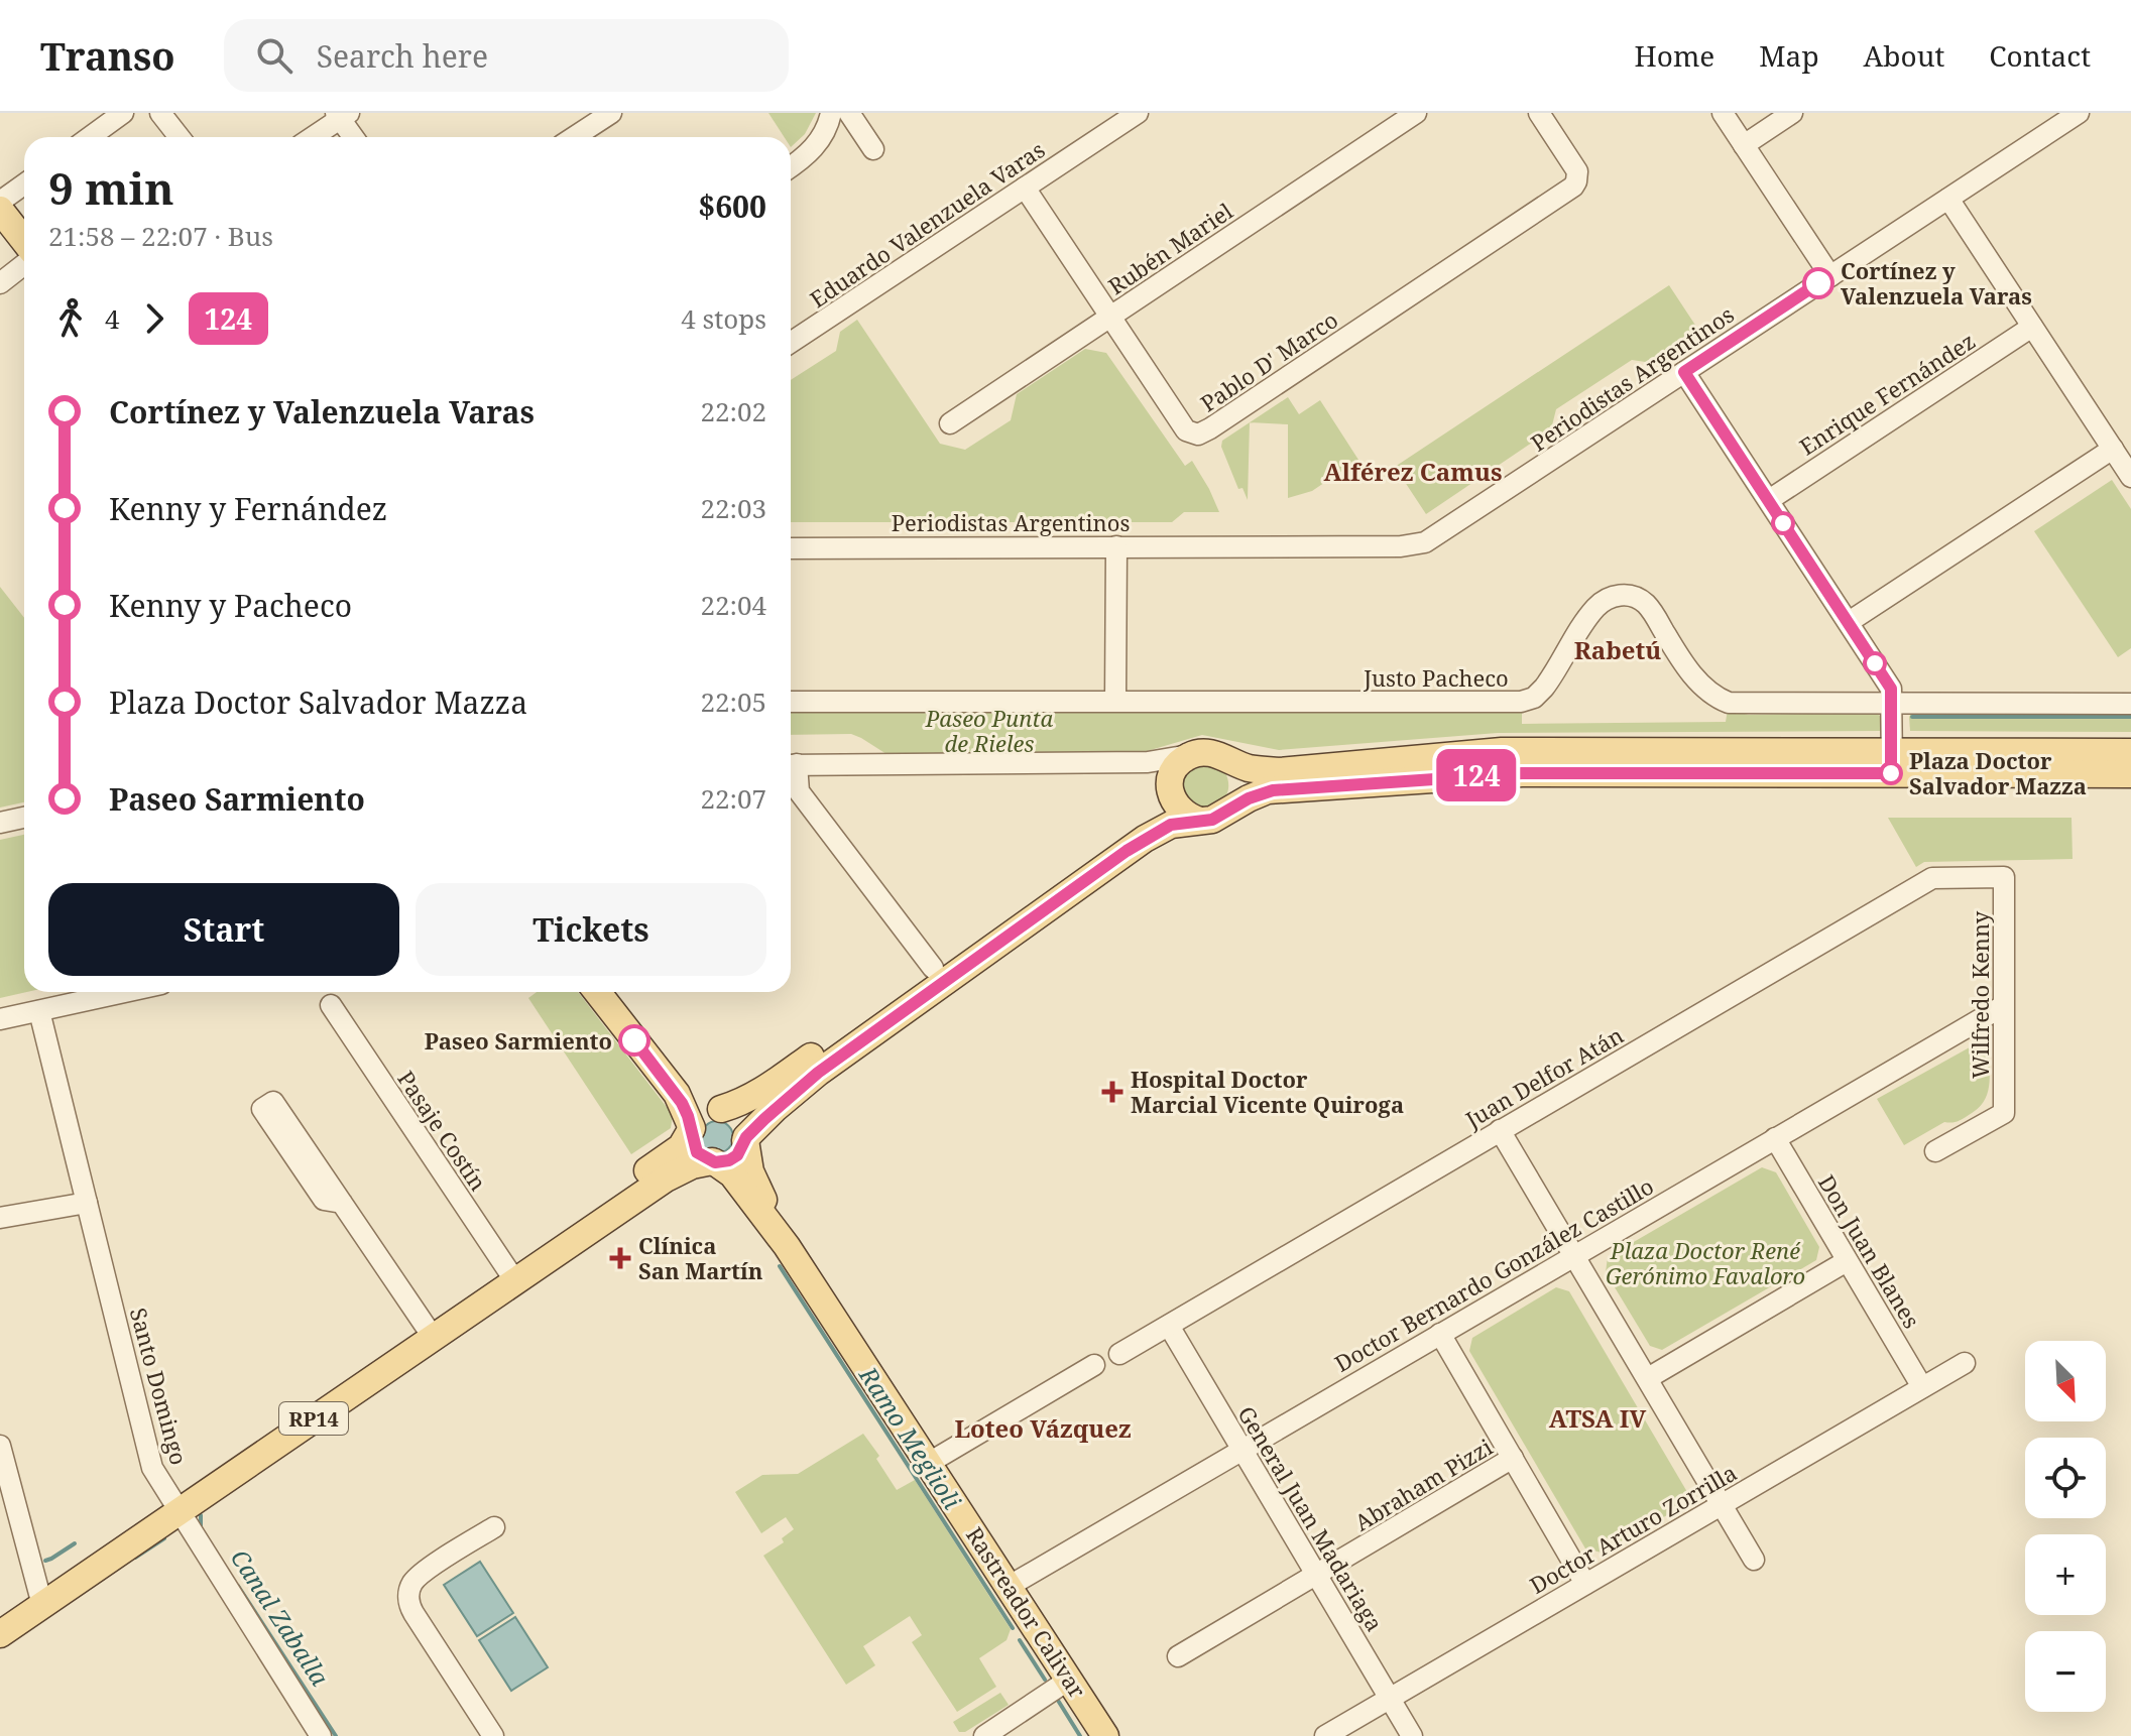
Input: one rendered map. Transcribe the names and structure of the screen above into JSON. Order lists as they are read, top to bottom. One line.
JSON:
{"streets":{"main road":["RP14","Rastreador Calivar"],"street":["Eduardo Valenzuela Varas","Rubén Mariel","Pablo D' Marco","Periodistas Argentinos","Enrique Fernández","Justo Pacheco","Wilfredo Kenny","Juan Delfor Atán","Pasaje Costín","Don Juan Blanes","Doctor Bernardo González Castillo","Santo Domingo","Abraham Pizzi","General Juan Madariaga","Doctor Arturo Zorrilla"]},"crossings":[["Eduardo Valenzuela Varas","Pablo D' Marco"],["Rubén Mariel","Pablo D' Marco"],["Wilfredo Kenny","Juan Delfor Atán"],["Wilfredo Kenny","Doctor Bernardo González Castillo"],["Juan Delfor Atán","General Juan Madariaga"],["Pasaje Costín","RP14"],["Don Juan Blanes","Doctor Bernardo González Castillo"],["Don Juan Blanes","Doctor Arturo Zorrilla"],["Doctor Bernardo González Castillo","General Juan Madariaga"],["Doctor Bernardo González Castillo","Rastreador Calivar"],["Santo Domingo","RP14"],["RP14","Rastreador Calivar"],["Abraham Pizzi","General Juan Madariaga"],["General Juan Madariaga","Doctor Arturo Zorrilla"]],"districts":["Alférez Camus","Rabetú","ATSA IV","Loteo Vázquez"],"water":["Ramo Meglioli","Canal Zaballa"],"parks":["Paseo Punta de Rieles","Plaza Doctor René Gerónimo Favaloro"],"places":{"other":["Cortínez y Valenzuela Varas","Plaza Doctor Salvador Mazza","Paseo Sarmiento"],"health":["Hospital Doctor Marcial Vicente Quiroga","Clínica San Martín"]},"lines":["bus line 124"],"north":"bottom right","page":{"header":"Transo","search":"Search here","nav":["Home","Map","About","Contact"],"on_map":"124","heading":["9 min","21:58 – 22:07 · Bus","$600"],"legs":["4","124","4 stops"],"list":[{"name":"Cortínez y Valenzuela Varas","value":"22:02"},{"name":"Kenny y Fernández","value":"22:03"},{"name":"Kenny y Pacheco","value":"22:04"},{"name":"Plaza Doctor Salvador Mazza","value":"22:05"},{"name":"Paseo Sarmiento","value":"22:07"}],"buttons":["Start","Tickets"],"map_buttons":["+","−"]}}
